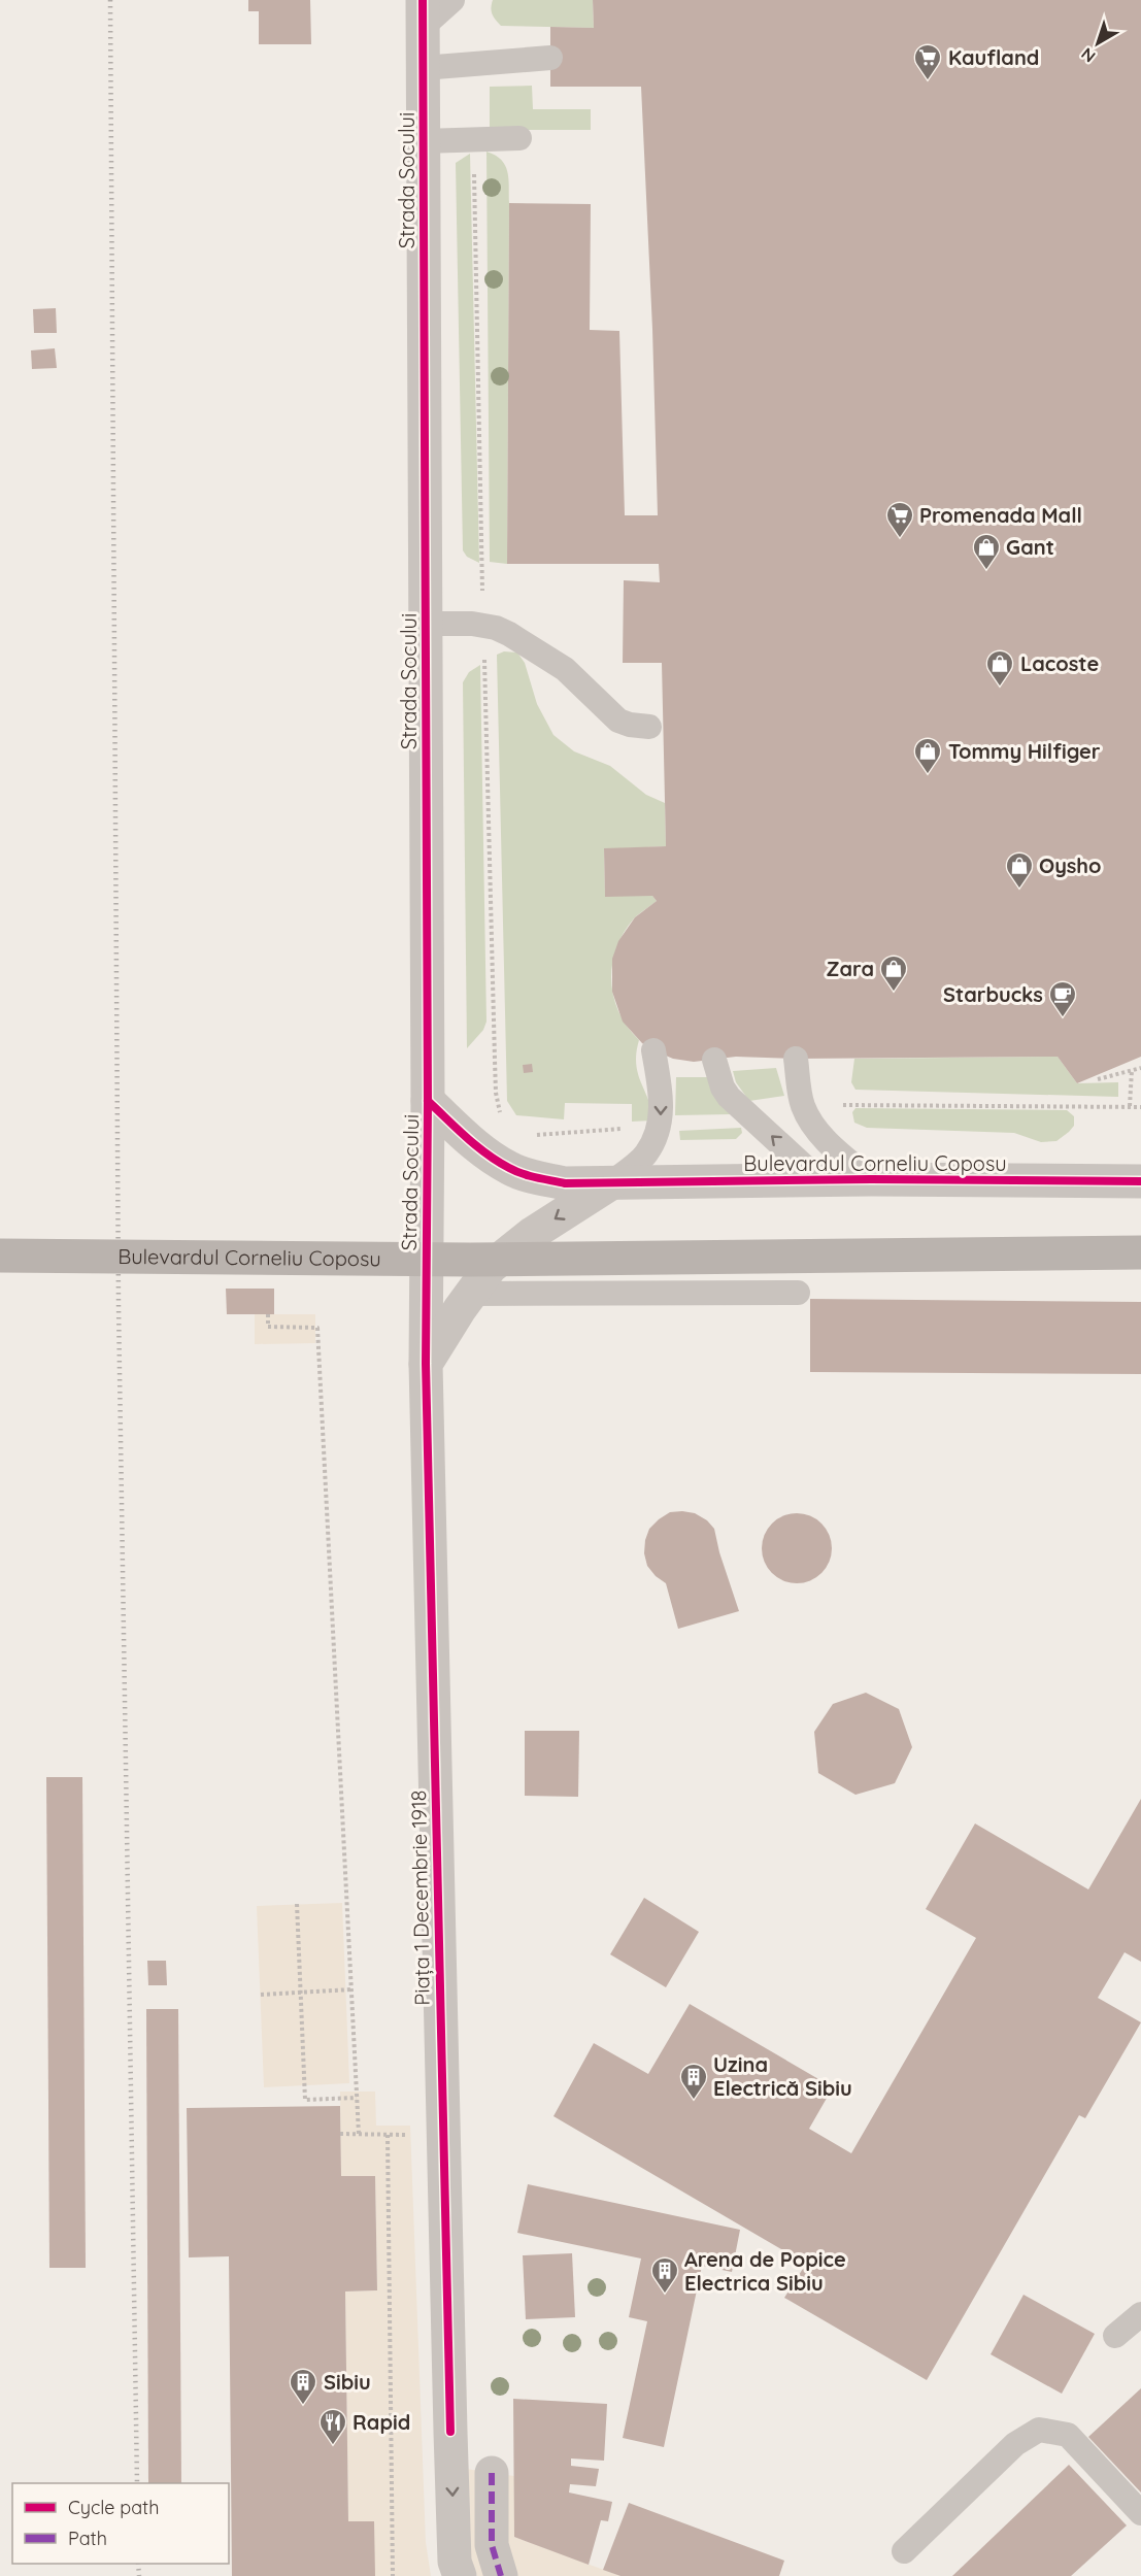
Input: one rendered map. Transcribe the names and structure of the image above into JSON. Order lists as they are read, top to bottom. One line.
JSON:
{"streets":{"main road":["Bulevardul Corneliu Coposu"],"street":["Strada Socului","Piața 1 Decembrie 1918"]},"crossings":[["Strada Socului","Bulevardul Corneliu Coposu"],["Strada Socului","Piața 1 Decembrie 1918"]],"one_way":["Piața 1 Decembrie 1918"],"places":{"supermarket":["Kaufland","Promenada Mall"],"shop":["Gant","Lacoste","Tommy Hilfiger","Oysho","Zara"],"cafe":["Starbucks"],"building":["Uzina Electrică Sibiu","Arena de Popice Electrica Sibiu","Sibiu"],"restaurant":["Rapid"]},"legend":["Cycle path","Path"],"north":"bottom left"}
